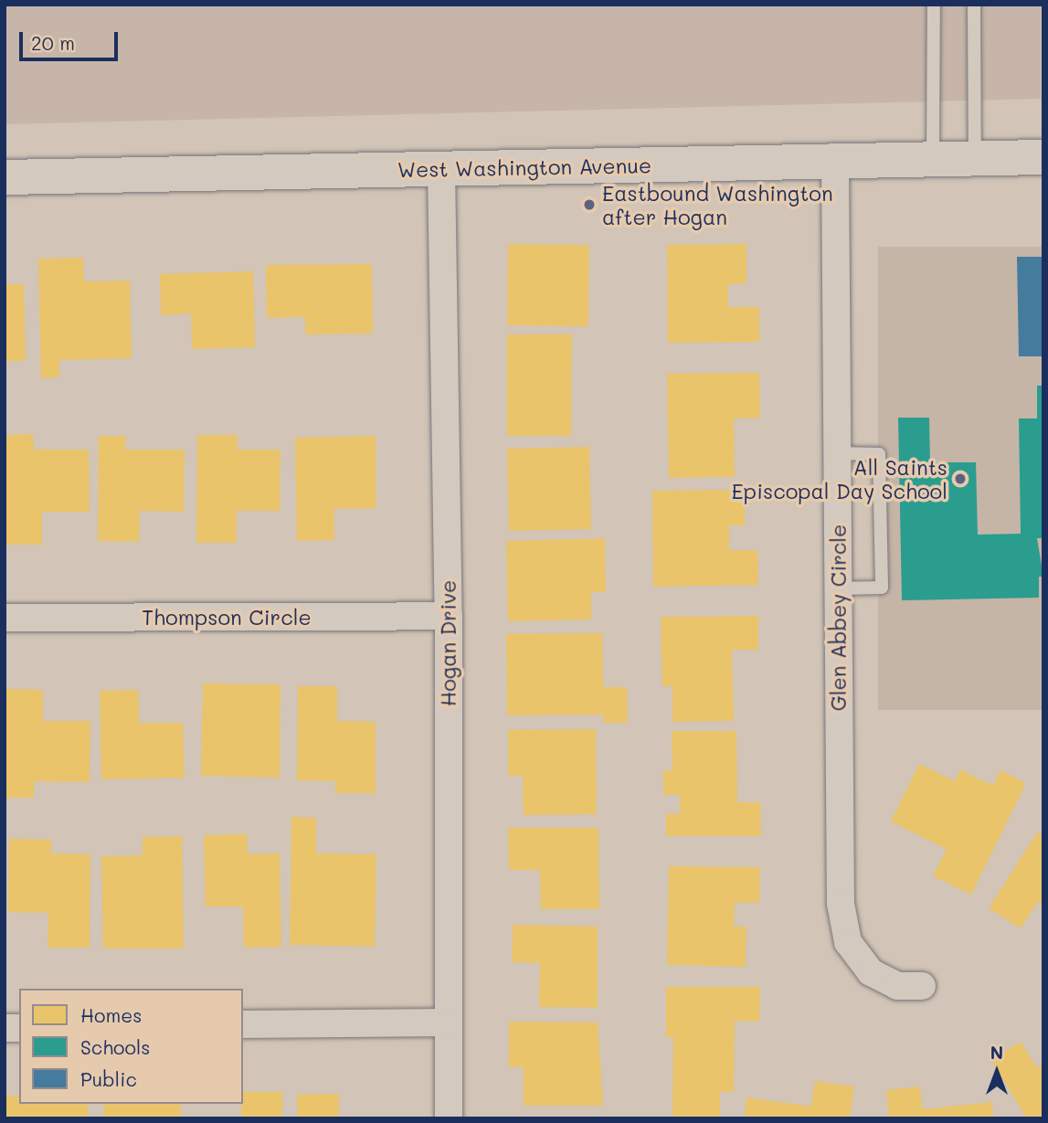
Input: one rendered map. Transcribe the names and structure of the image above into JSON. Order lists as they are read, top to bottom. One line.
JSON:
{"streets":{"main road":["West Washington Avenue"],"street":["Thompson Circle","Glen Abbey Circle","Hogan Drive"]},"crossings":[["West Washington Avenue","Glen Abbey Circle"],["West Washington Avenue","Hogan Drive"],["Thompson Circle","Hogan Drive"]],"places":["Eastbound Washington after Hogan","All Saints Episcopal Day School"],"legend":["Homes","Schools","Public"],"scale_bar":"20 m","north":"top"}
